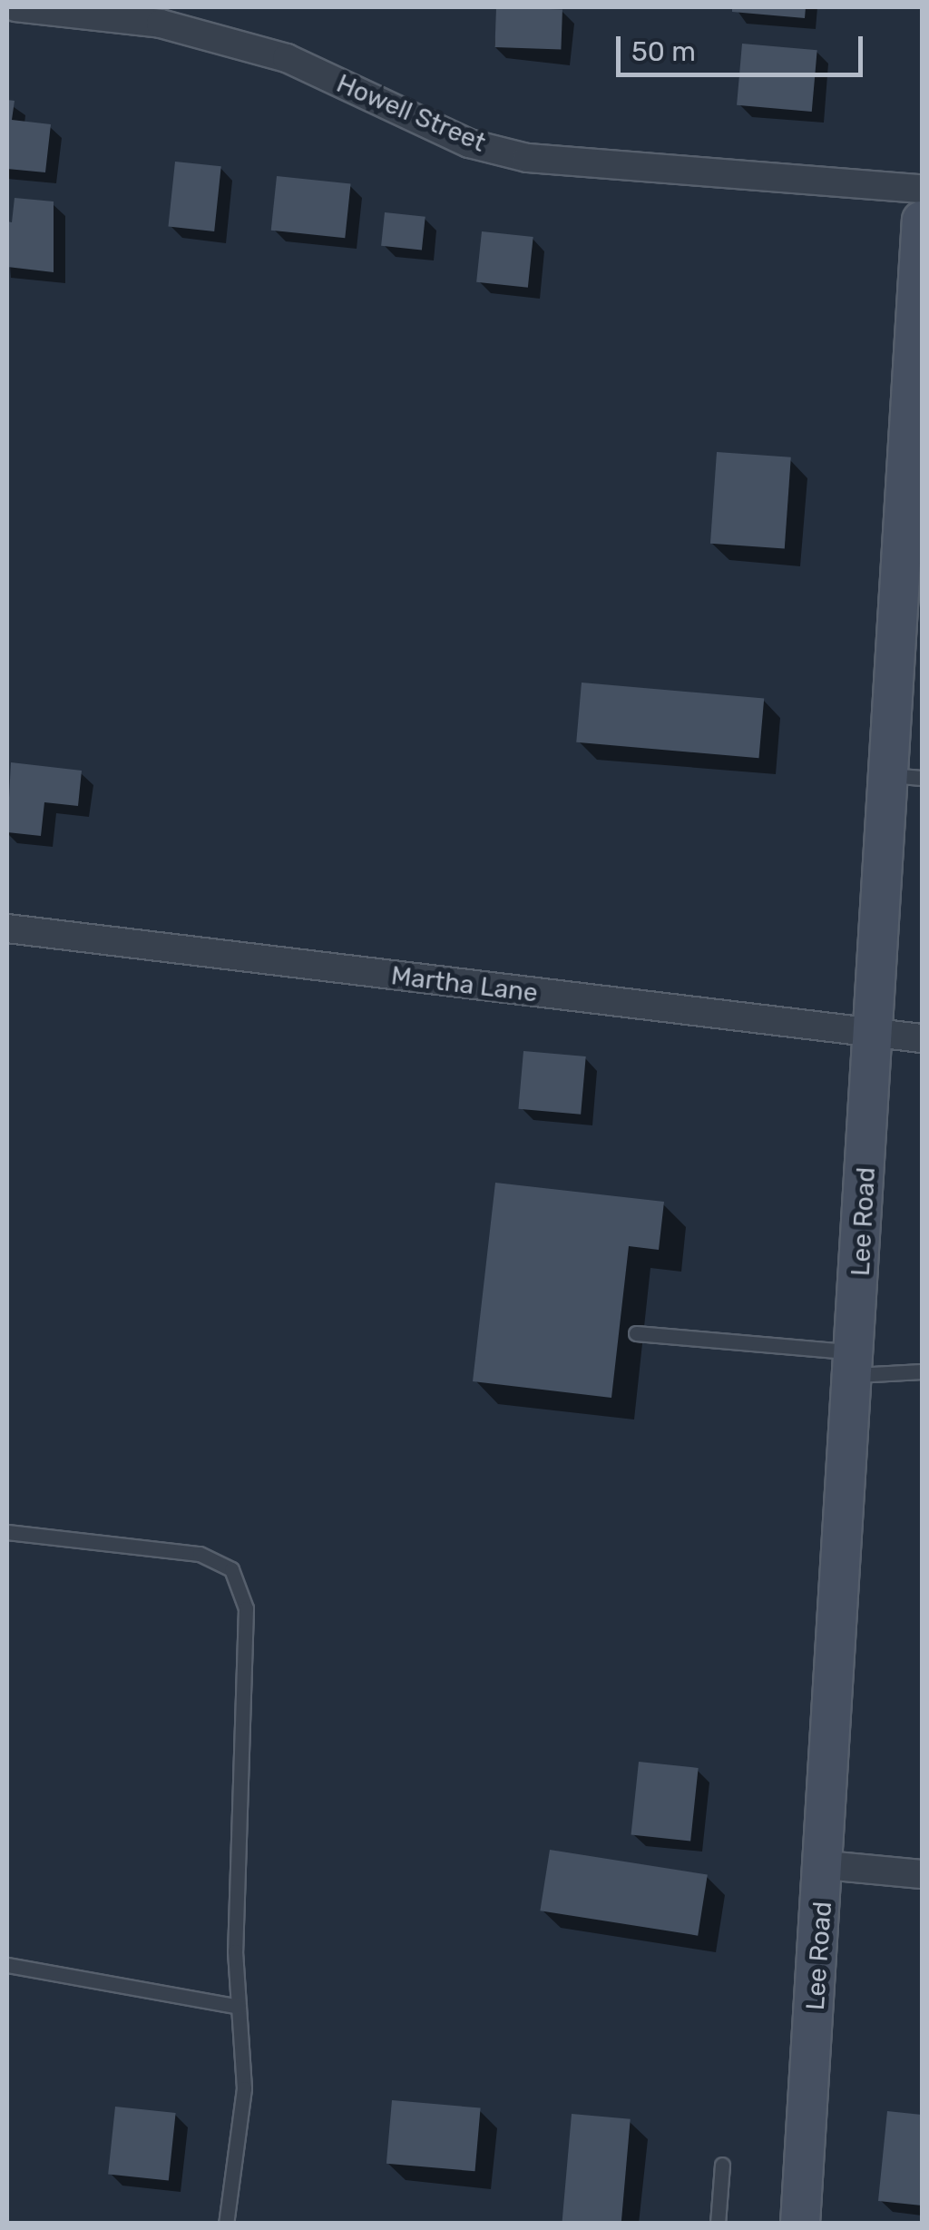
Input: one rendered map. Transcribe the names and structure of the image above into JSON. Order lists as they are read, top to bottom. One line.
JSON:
{"streets":{"main road":["Lee Road"],"street":["Howell Street","Martha Lane"]},"crossings":[["Martha Lane","Lee Road"]],"scale_bar":"50 m"}
